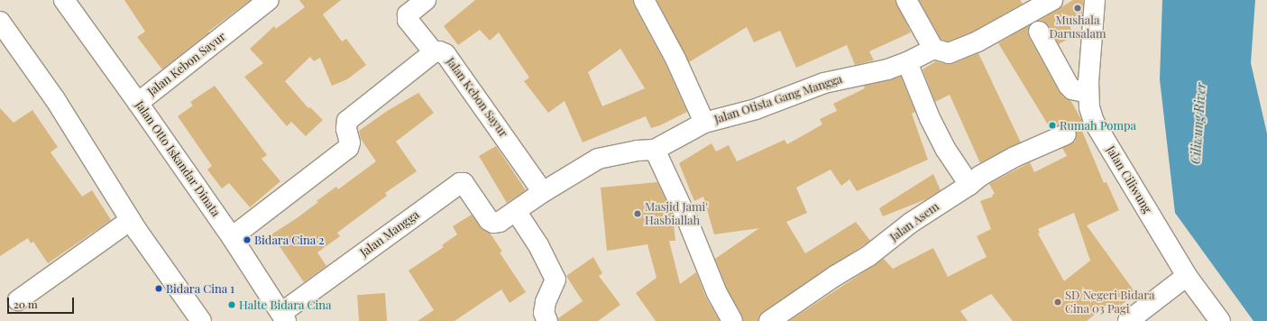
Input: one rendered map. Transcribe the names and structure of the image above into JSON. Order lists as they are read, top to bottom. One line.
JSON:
{"streets":{"street":["Jalan Kebon Sayur","Jalan Otista Gang Mangga","Jalan Otto Iskandar Dinata","Jalan Ciliwung","Jalan Asem","Jalan Mangga"]},"crossings":[["Jalan Kebon Sayur","Jalan Otista Gang Mangga"],["Jalan Kebon Sayur","Jalan Otto Iskandar Dinata"],["Jalan Otista Gang Mangga","Jalan Mangga"],["Jalan Otto Iskandar Dinata","Jalan Mangga"]],"water":["Ciliwung River"],"places":["Mushala Darusalam","Rumah Pompa","Masjid Jami' Hasbiallah","Bidara Cina 2","Bidara Cina 1","SD Negeri Bidara Cina 03 Pagi","Halte Bidara Cina"],"scale_bar":"20 m"}
